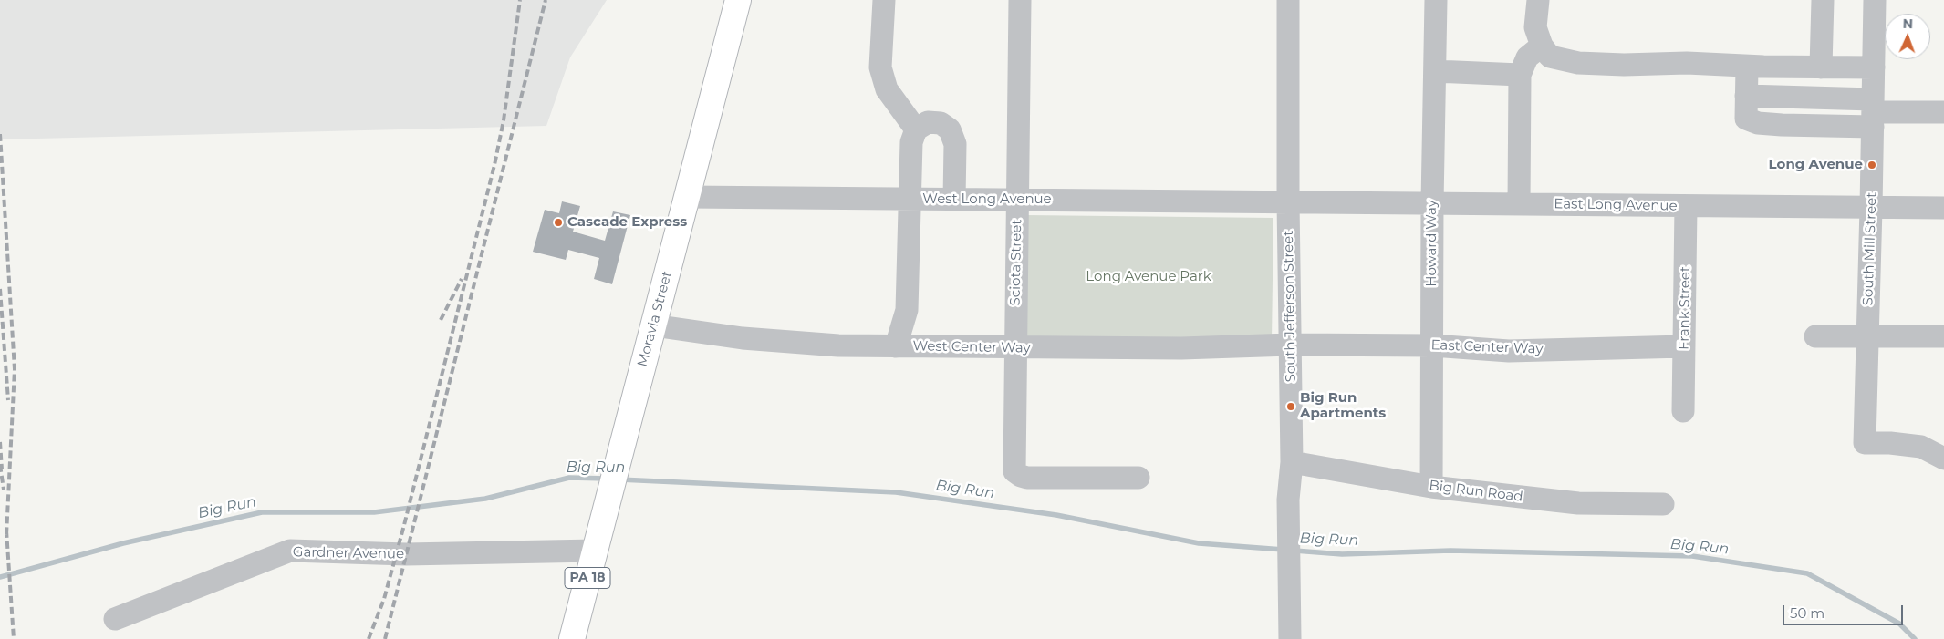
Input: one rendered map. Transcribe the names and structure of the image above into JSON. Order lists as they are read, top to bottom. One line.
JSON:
{"streets":{"main road":["Moravia Street","PA 18"],"street":["West Long Avenue","East Long Avenue","Howard Way","South Mill Street","Sciota Street","South Jefferson Street","Frank Street","West Center Way","East Center Way","Big Run Road","Gardner Avenue"]},"crossings":[["West Long Avenue","East Long Avenue"],["West Long Avenue","Sciota Street"],["West Long Avenue","South Jefferson Street"],["West Long Avenue","Moravia Street"],["East Long Avenue","Howard Way"],["East Long Avenue","South Mill Street"],["East Long Avenue","South Jefferson Street"],["East Long Avenue","Frank Street"],["Howard Way","East Center Way"],["Howard Way","Big Run Road"],["Sciota Street","West Center Way"],["South Jefferson Street","West Center Way"],["South Jefferson Street","East Center Way"],["South Jefferson Street","Big Run Road"],["Frank Street","East Center Way"],["Moravia Street","West Center Way"],["Moravia Street","Gardner Avenue"],["West Center Way","East Center Way"]],"water":["Big Run"],"parks":["Long Avenue Park"],"places":["Long Avenue","Cascade Express","Big Run Apartments"],"scale_bar":"50 m","north":"top"}
